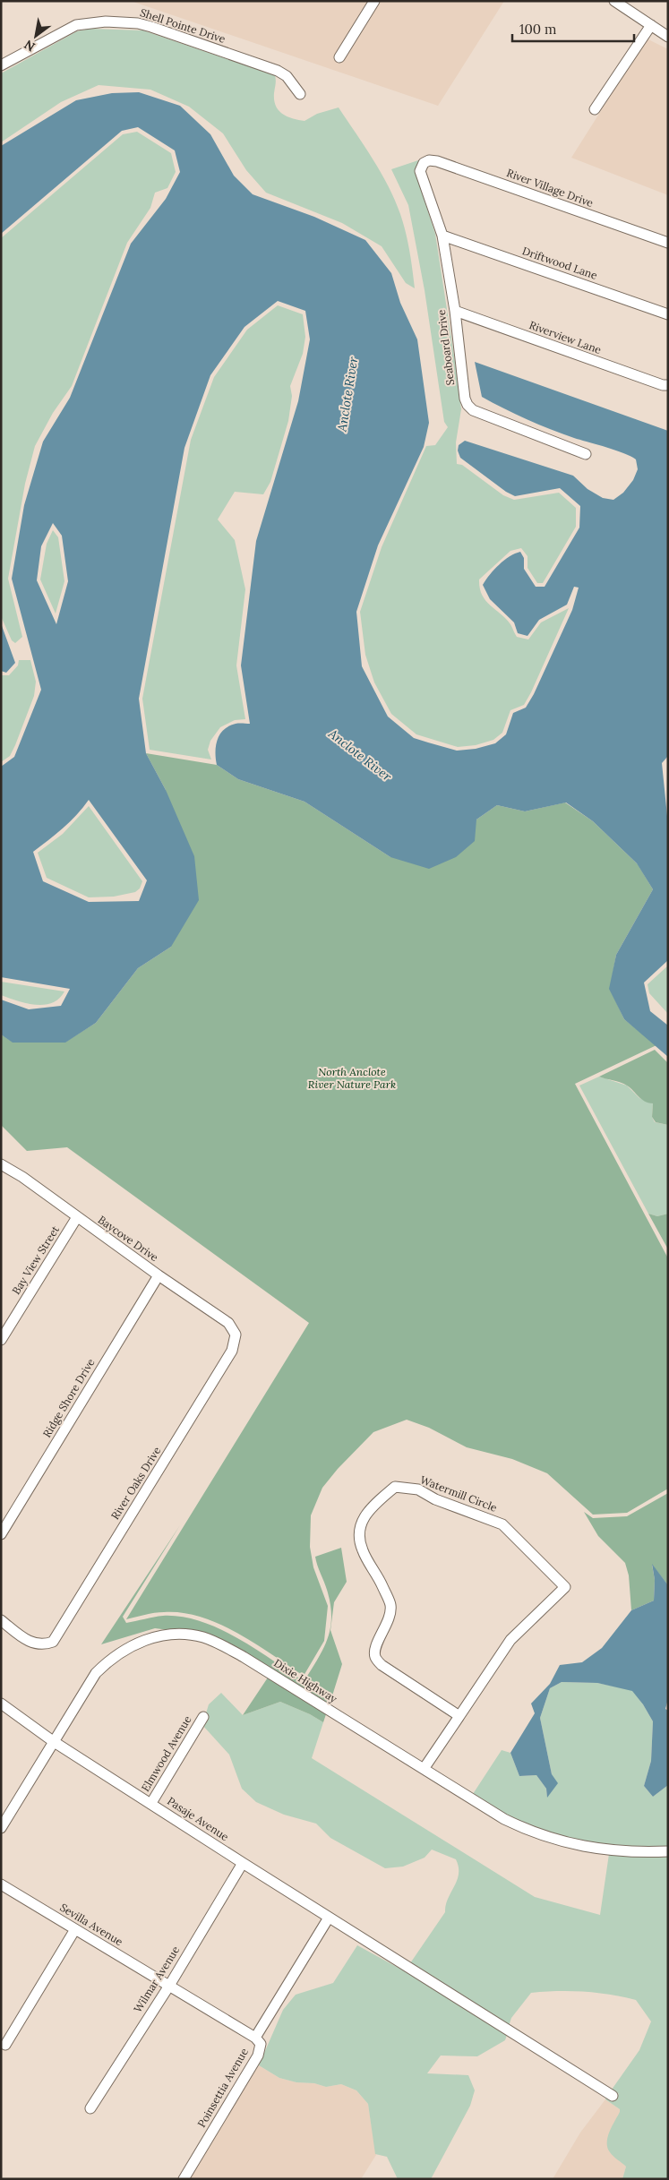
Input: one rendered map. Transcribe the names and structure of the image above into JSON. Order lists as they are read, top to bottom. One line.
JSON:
{"streets":{"street":["Shell Pointe Drive","River Village Drive","Driftwood Lane","Riverview Lane","Seaboard Drive","Baycove Drive","Bay View Street","Ridge Shore Drive","River Oaks Drive","Watermill Circle","Dixie Highway","Elmwood Avenue","Pasaje Avenue","Sevilla Avenue","Wilmar Avenue","Poinsettia Avenue"]},"crossings":[["River Village Drive","Seaboard Drive"],["Driftwood Lane","Seaboard Drive"],["Riverview Lane","Seaboard Drive"],["Baycove Drive","Bay View Street"],["Baycove Drive","Ridge Shore Drive"],["Baycove Drive","River Oaks Drive"],["Watermill Circle","Dixie Highway"],["Dixie Highway","Pasaje Avenue"],["Elmwood Avenue","Pasaje Avenue"],["Pasaje Avenue","Wilmar Avenue"],["Pasaje Avenue","Poinsettia Avenue"],["Sevilla Avenue","Wilmar Avenue"]],"water":["Anclote River"],"parks":["North Anclote River Nature Park"],"scale_bar":"100 m","north":"bottom left"}
